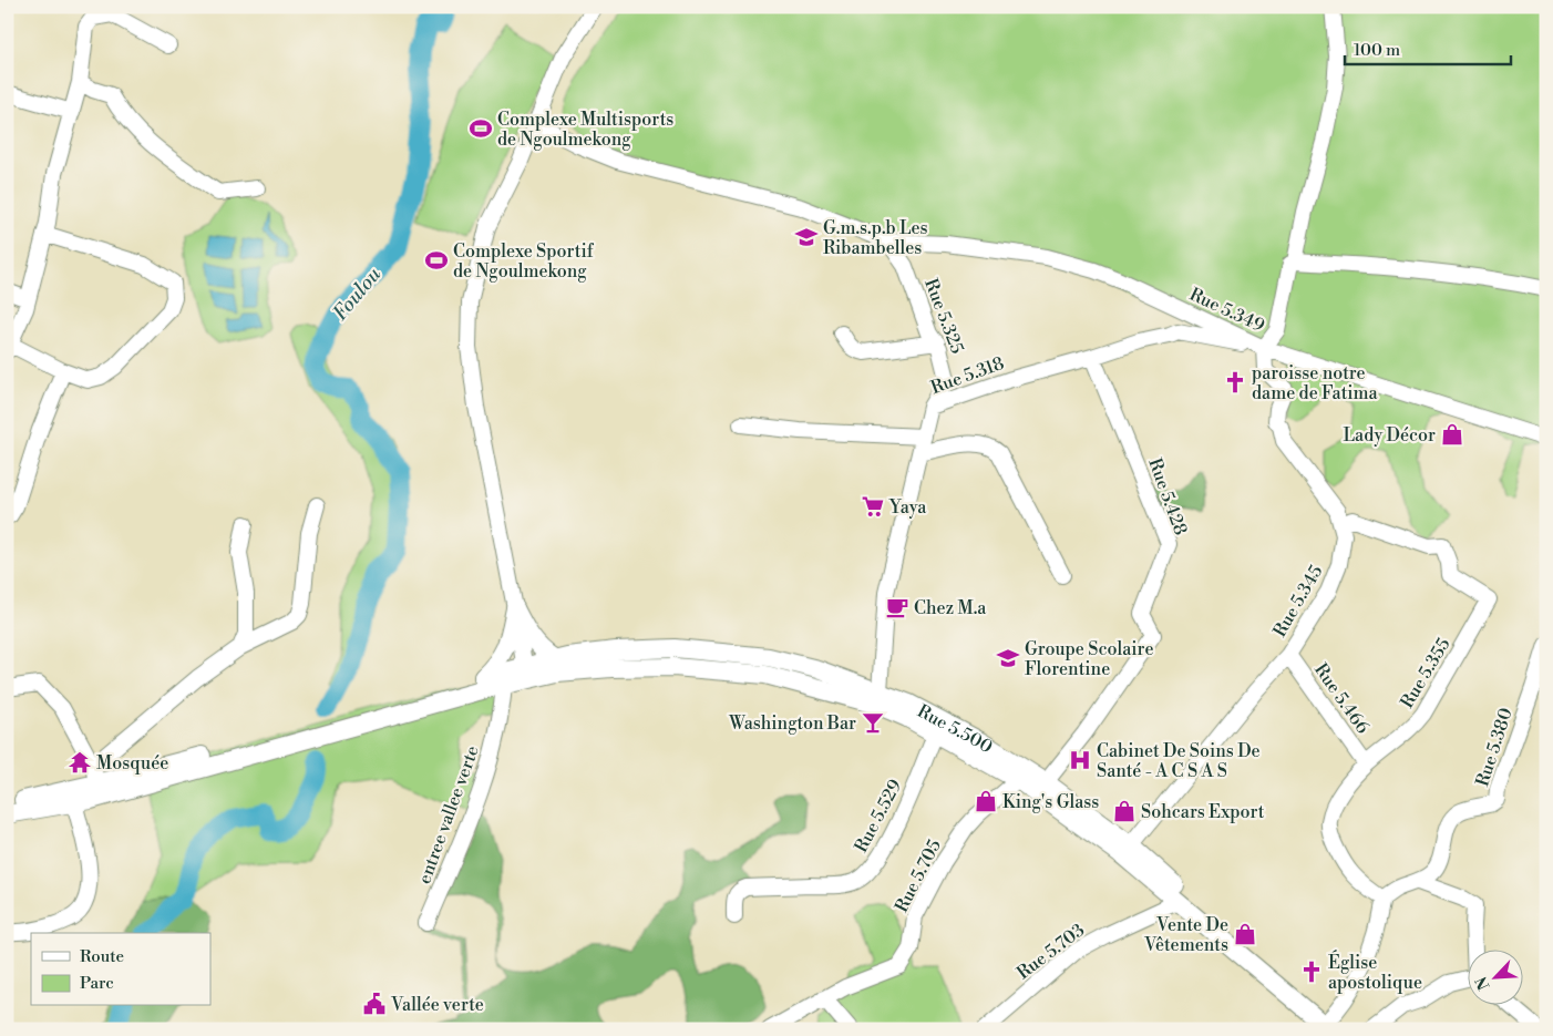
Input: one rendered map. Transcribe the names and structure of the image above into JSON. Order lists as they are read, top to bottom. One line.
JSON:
{"streets":{"main road":["Rue 5.500"],"street":["Rue 5.349","Rue 5.325","Rue 5.318","Rue 5.428","Rue 5.345","Rue 5.355","Rue 5.466","Rue 5.380","entree vallee verte","Rue 5.529","Rue 5.705","Rue 5.703"]},"crossings":[["Rue 5.349","Rue 5.325"],["Rue 5.349","Rue 5.318"],["Rue 5.349","Rue 5.345"],["Rue 5.325","Rue 5.318"],["Rue 5.318","Rue 5.428"],["Rue 5.318","Rue 5.345"],["Rue 5.318","Rue 5.500"],["Rue 5.428","Rue 5.500"],["Rue 5.345","Rue 5.355"],["Rue 5.345","Rue 5.466"],["Rue 5.345","Rue 5.500"],["Rue 5.355","Rue 5.466"],["Rue 5.355","Rue 5.380"],["Rue 5.500","entree vallee verte"],["Rue 5.500","Rue 5.529"],["Rue 5.500","Rue 5.705"],["Rue 5.500","Rue 5.703"]],"water":["Foulou"],"places":{"sports":["Complexe Multisports de Ngoulmekong","Complexe Sportif de Ngoulmekong"],"school or university":["G.m.s.p.b Les Ribambelles","Groupe Scolaire Florentine"],"church":["paroisse notre dame de Fatima","Église apostolique"],"shop":["Lady Décor","King's Glass","Sohcars Export","Vente De Vêtements"],"supermarket":["Yaya"],"cafe":["Chez M.a"],"bar":["Washington Bar"],"hospital":["Cabinet De Soins De Santé - A C S A S"],"temple":["Mosquée"],"public building":["Vallée verte"]},"legend":["Route","Parc"],"scale_bar":"100 m","north":"bottom left"}
